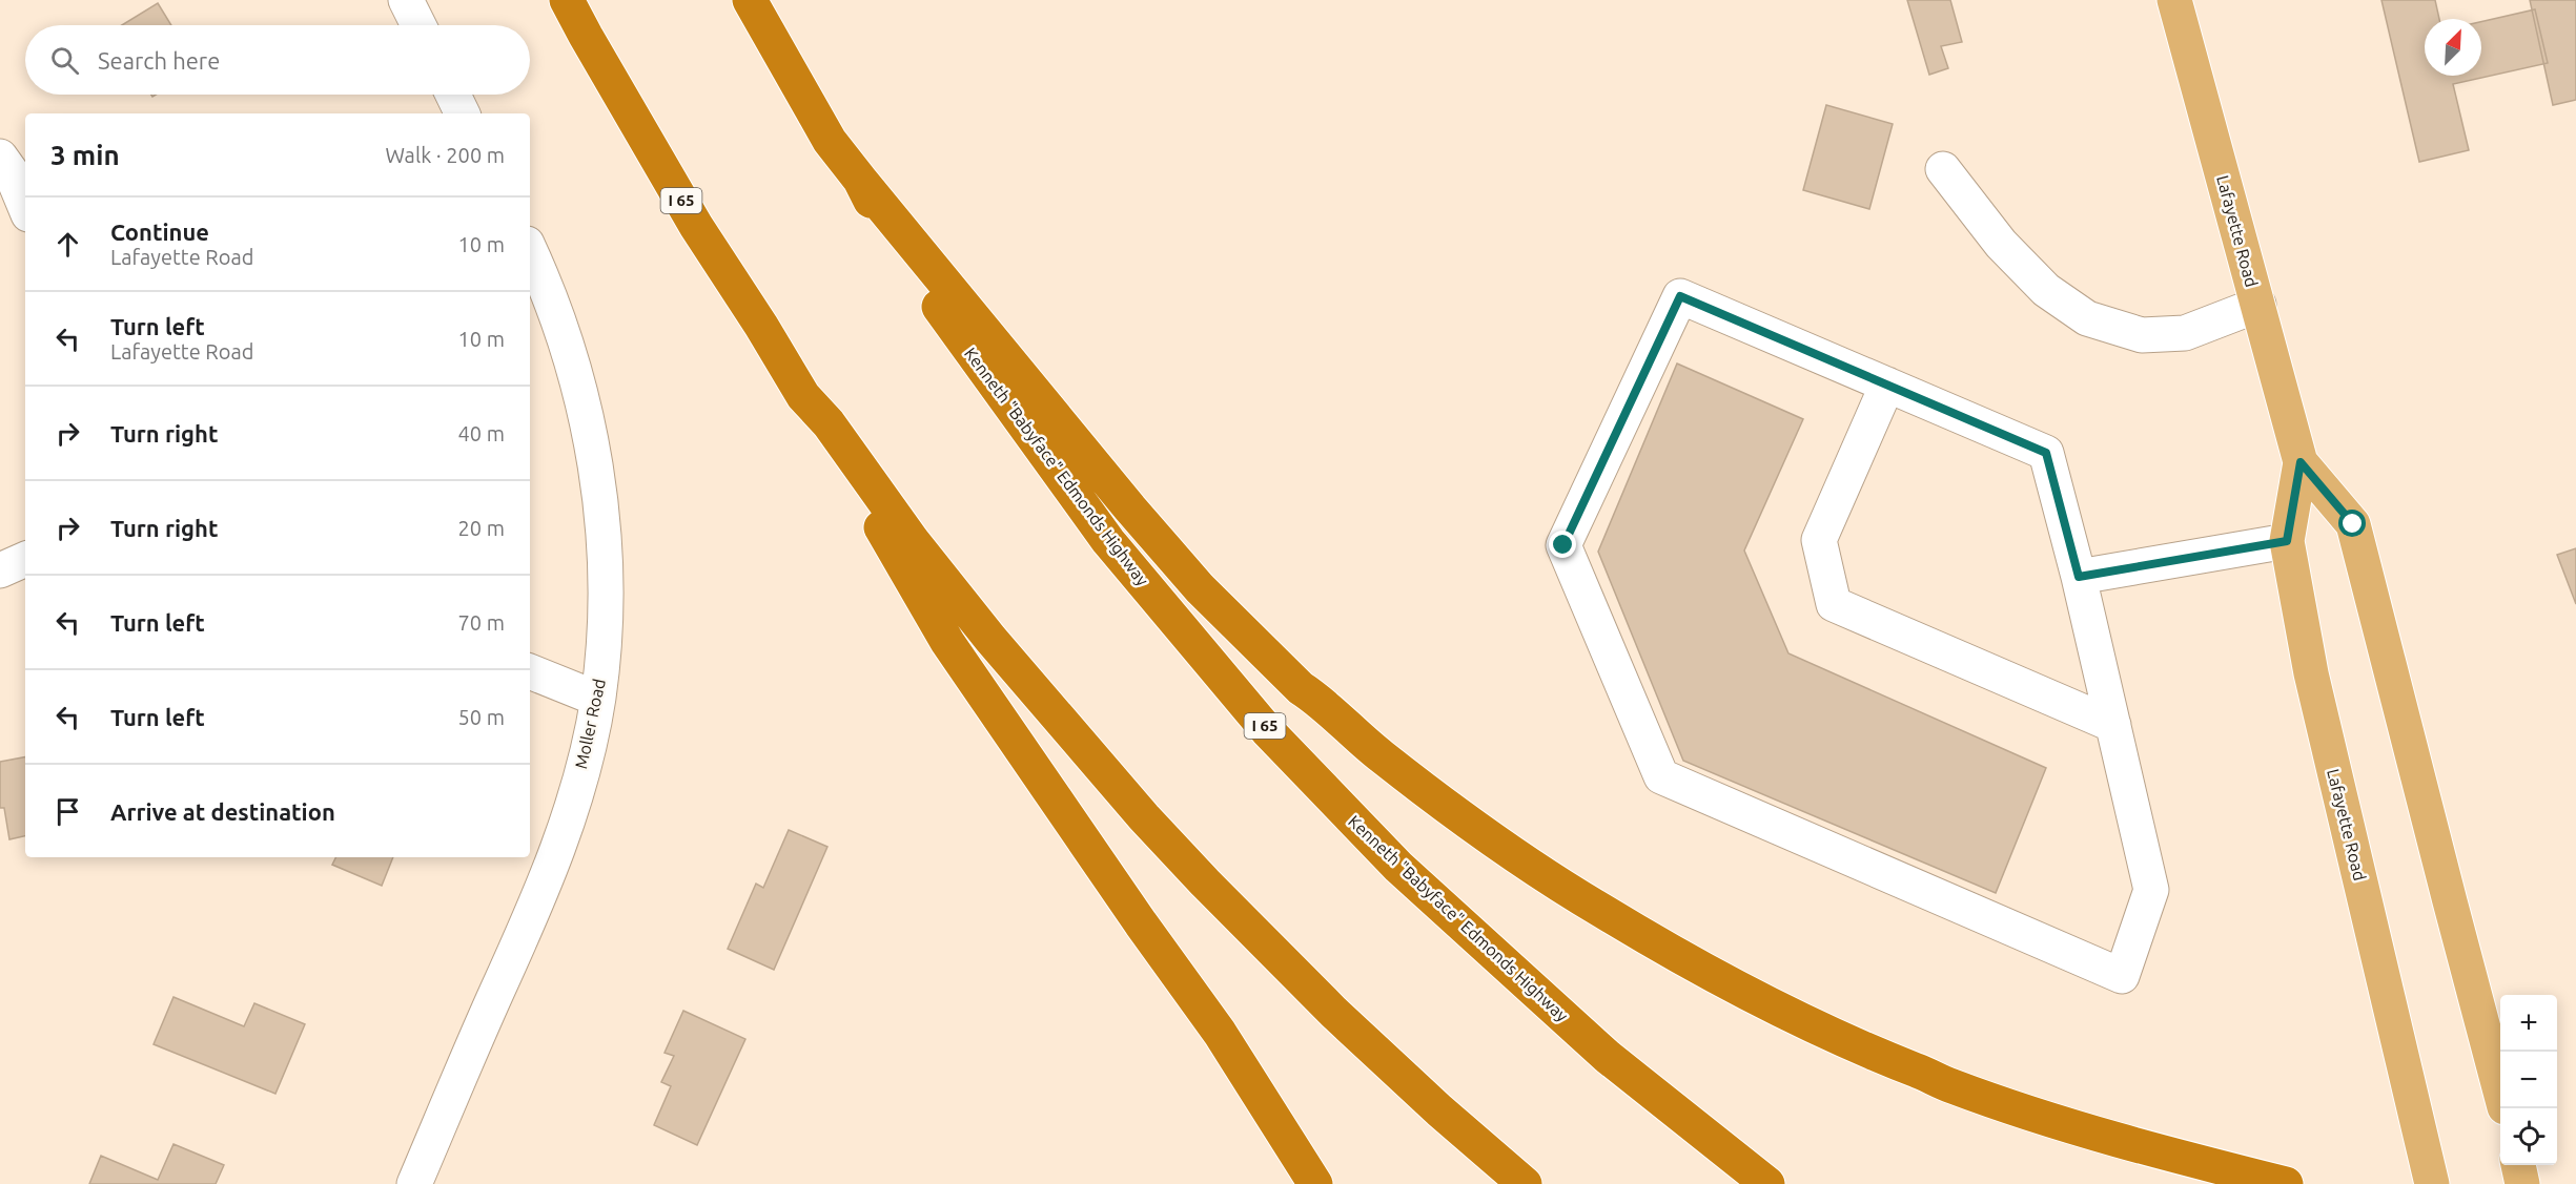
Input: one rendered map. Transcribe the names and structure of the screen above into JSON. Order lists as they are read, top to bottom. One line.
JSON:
{"streets":{"highway":["I 65","Kenneth \"Babyface\" Edmonds Highway"],"main road":["Lafayette Road"],"street":["Moller Road"]},"north":"top right","page":{"search":"Search here","heading":["3 min","Walk · 200 m"],"list":[["Continue","Lafayette Road","10 m"],["Turn left","Lafayette Road","10 m"],["Turn right","40 m"],["Turn right","20 m"],["Turn left","70 m"],["Turn left","50 m"],"Arrive at destination"],"map_buttons":["+","−"]}}
